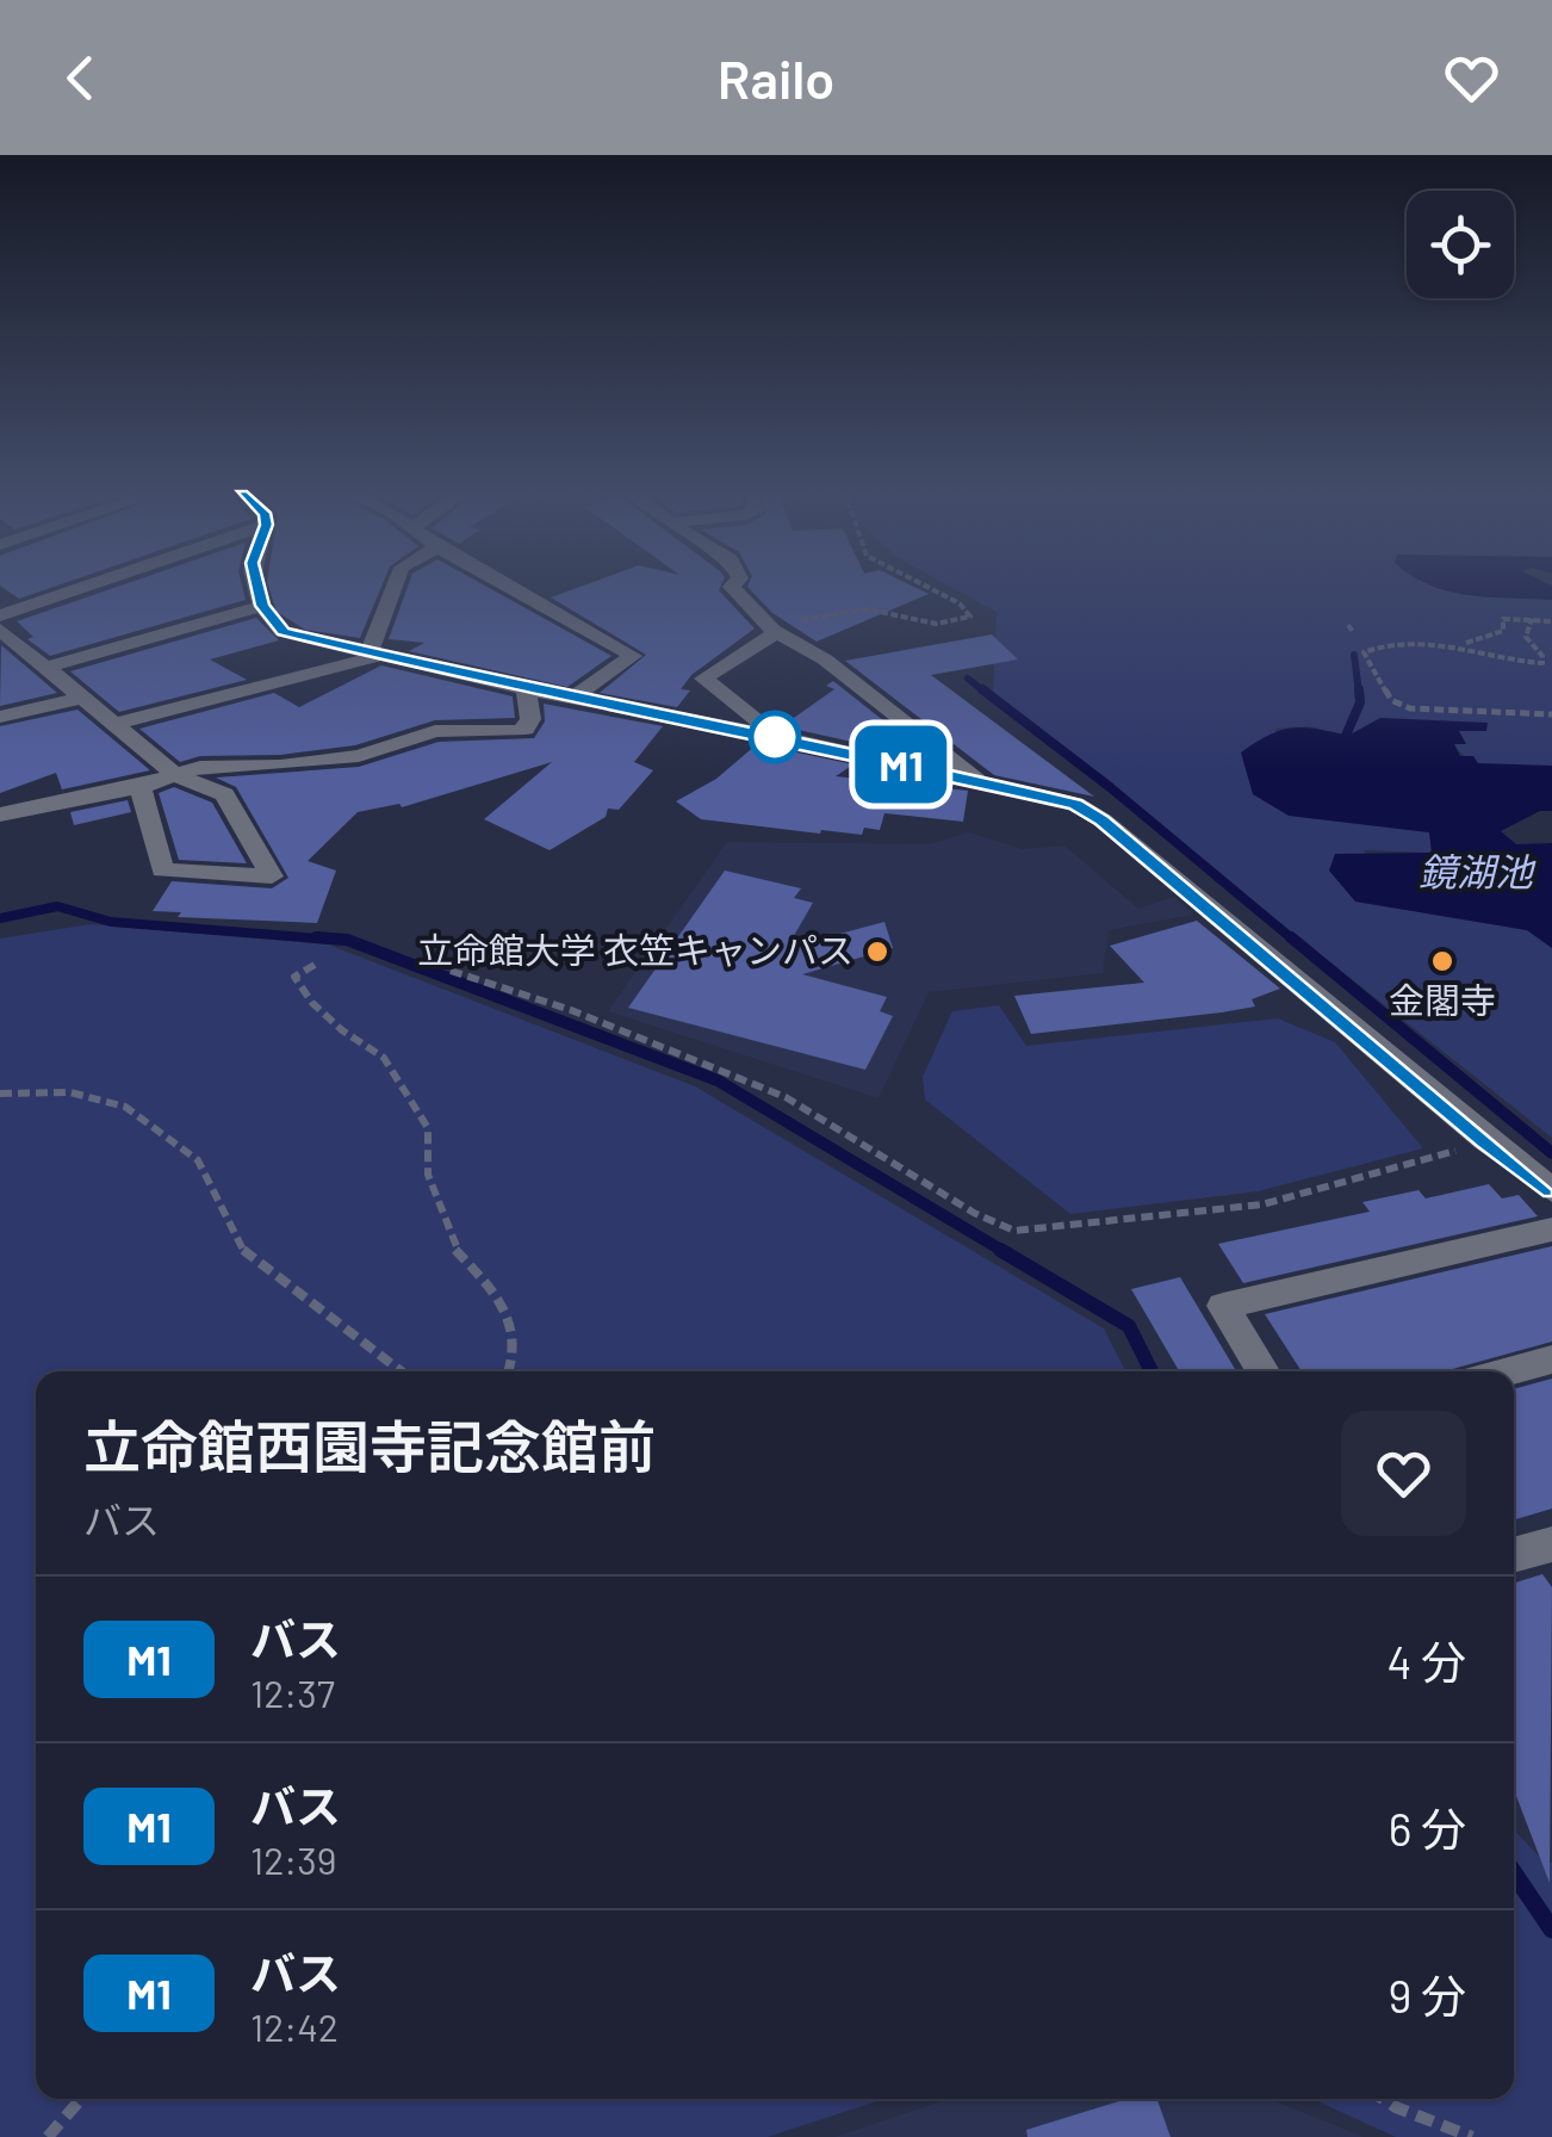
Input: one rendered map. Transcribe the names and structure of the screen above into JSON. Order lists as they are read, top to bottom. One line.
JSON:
{"water":["鏡湖池"],"places":["立命館大学 衣笠キャンパス","金閣寺"],"lines":["bus line M1"],"page":{"header":"Railo","on_map":"M1","heading":["立命館西園寺記念館前","バス"],"list":[{"mark":"M1","name":"バス","note":"12:37","value":"4 分"},{"mark":"M1","name":"バス","note":"12:39","value":"6 分"},{"mark":"M1","name":"バス","note":"12:42","value":"9 分"}]}}
